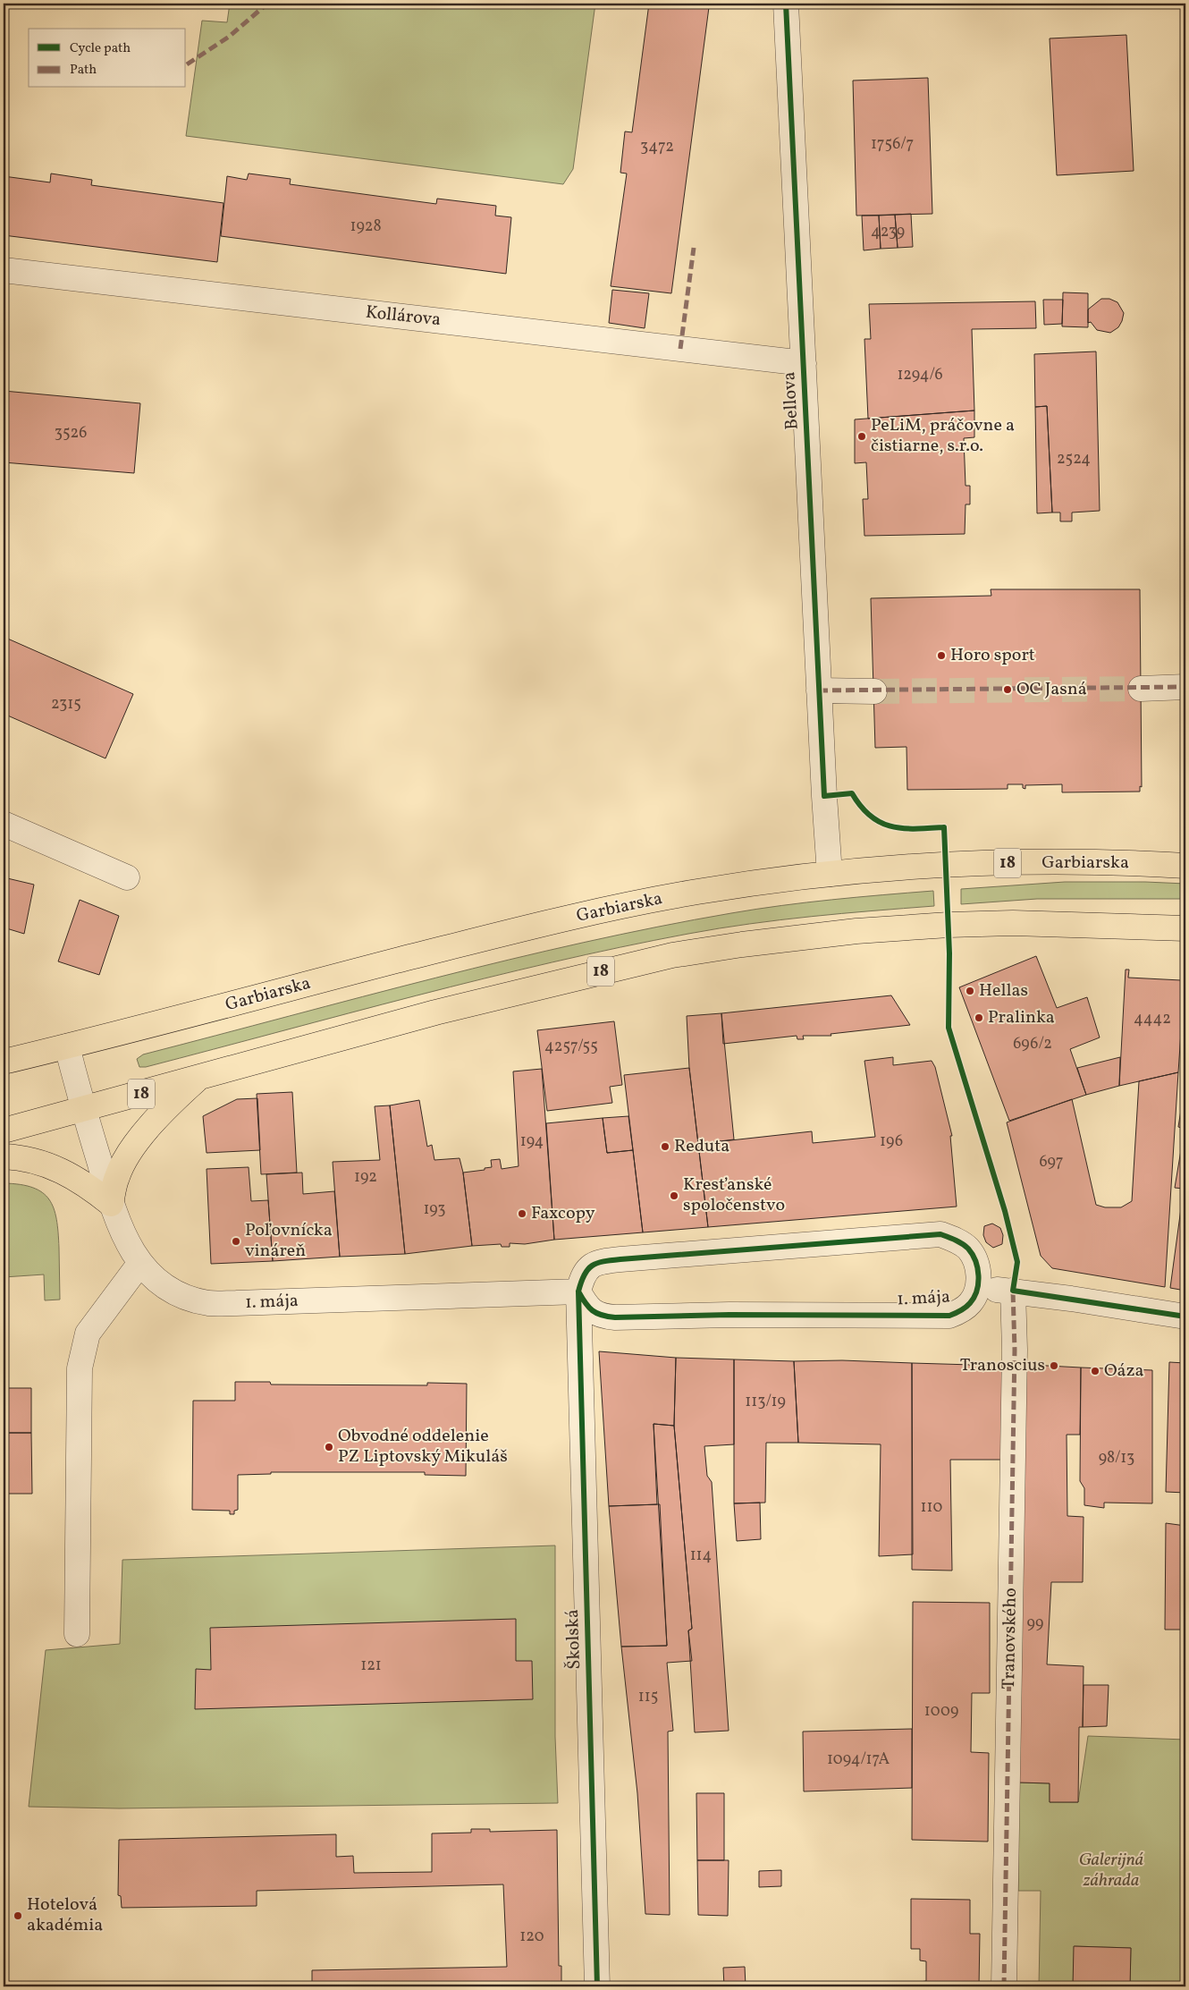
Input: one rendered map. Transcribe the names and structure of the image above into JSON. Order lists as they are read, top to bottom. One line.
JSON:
{"streets":{"main road":["18","Garbiarska"],"street":["Kollárova","Bellova","1. mája","Tranovského","Školská"]},"crossings":[["Kollárova","Bellova"],["Bellova","Garbiarska"],["18","Garbiarska"],["18","1. mája"],["Garbiarska","1. mája"],["1. mája","Školská"]],"parks":["Galerijná záhrada"],"places":["PeLiM, práčovne a čistiarne, s.r.o.","Horo sport","OC Jasná","Hellas","Pralinka","Reduta","Kresťanské spoločenstvo","Faxcopy","Poľovnícka vináreň","Tranoscius","Oáza","Obvodné oddelenie PZ Liptovský Mikuláš","Hotelová akadémia"],"house_numbers":["1756/7","3472","1928","4239","1294/6","3526","2524","2315","4442","696/2","4257/55","194","196","697","192","193","113/19","98/13","110","114","99","121","115","1009","1094/17A","120"],"legend":["Cycle path","Path"]}
